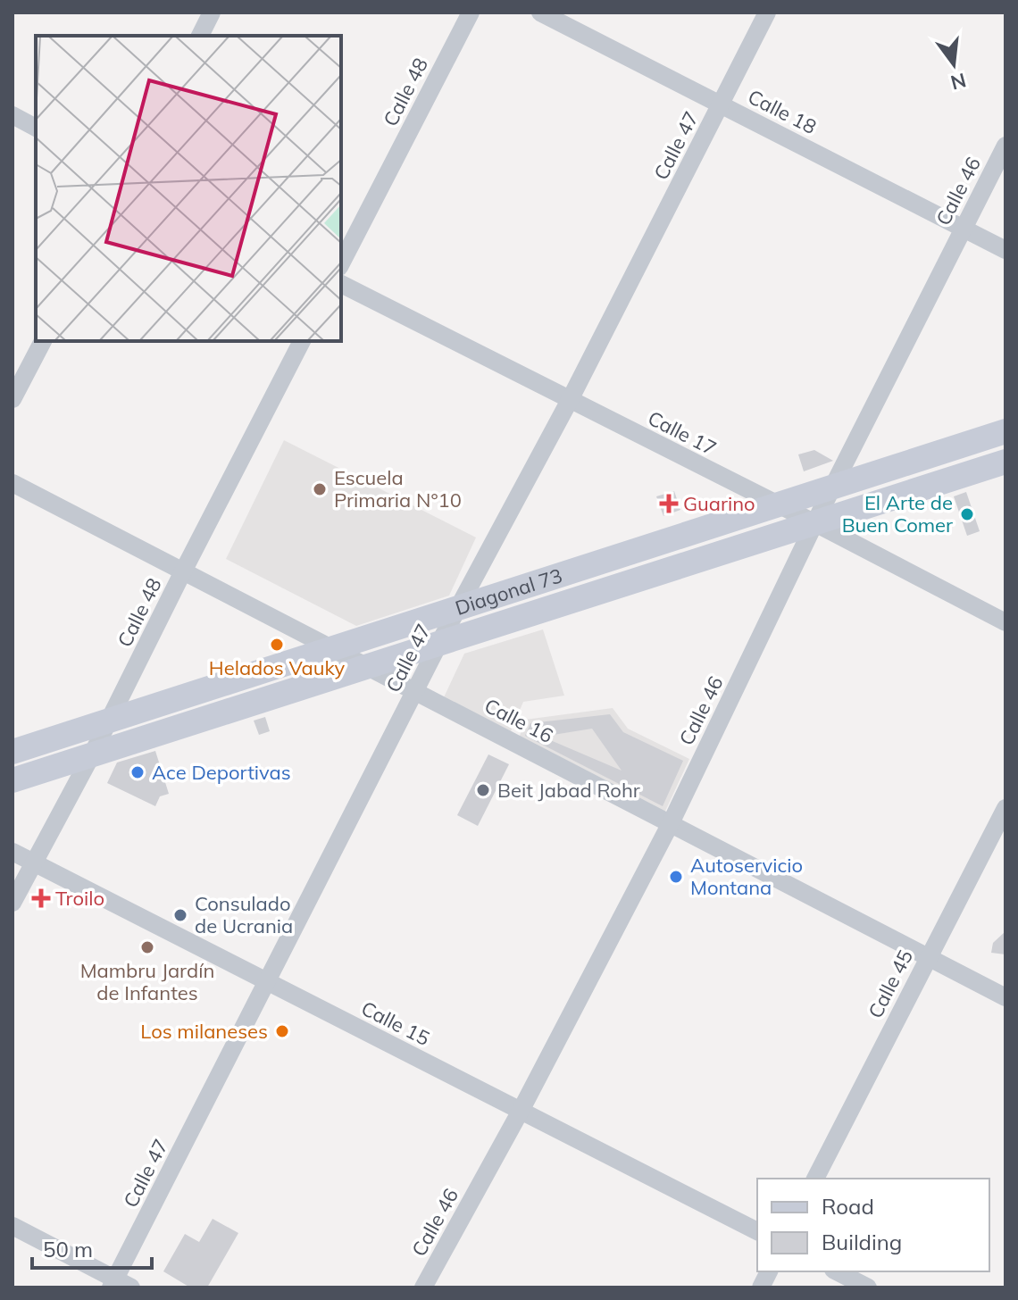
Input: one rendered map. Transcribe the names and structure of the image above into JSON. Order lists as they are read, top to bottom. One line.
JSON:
{"streets":{"main road":["Diagonal 73"],"street":["Calle 48","Calle 18","Calle 47","Calle 46","Calle 17","Calle 16","Calle 45","Calle 15"]},"crossings":[["Calle 48","Diagonal 73"],["Calle 48","Calle 16"],["Calle 48","Calle 15"],["Calle 18","Calle 47"],["Calle 18","Calle 46"],["Calle 47","Calle 17"],["Calle 47","Diagonal 73"],["Calle 47","Calle 16"],["Calle 47","Calle 15"],["Calle 46","Calle 17"],["Calle 46","Diagonal 73"],["Calle 46","Calle 16"],["Calle 46","Calle 15"],["Calle 17","Diagonal 73"],["Diagonal 73","Calle 16"],["Calle 16","Calle 45"]],"places":{"other":["Escuela Primaria N°10","El Arte de Buen Comer","Helados Vauky","Ace Deportivas","Beit Jabad Rohr","Autoservicio Montana","Consulado de Ucrania","Mambru Jardín de Infantes","Los milaneses"],"health":["Guarino","Troilo"]},"legend":["Road","Building"],"scale_bar":"50 m","north":"bottom"}
